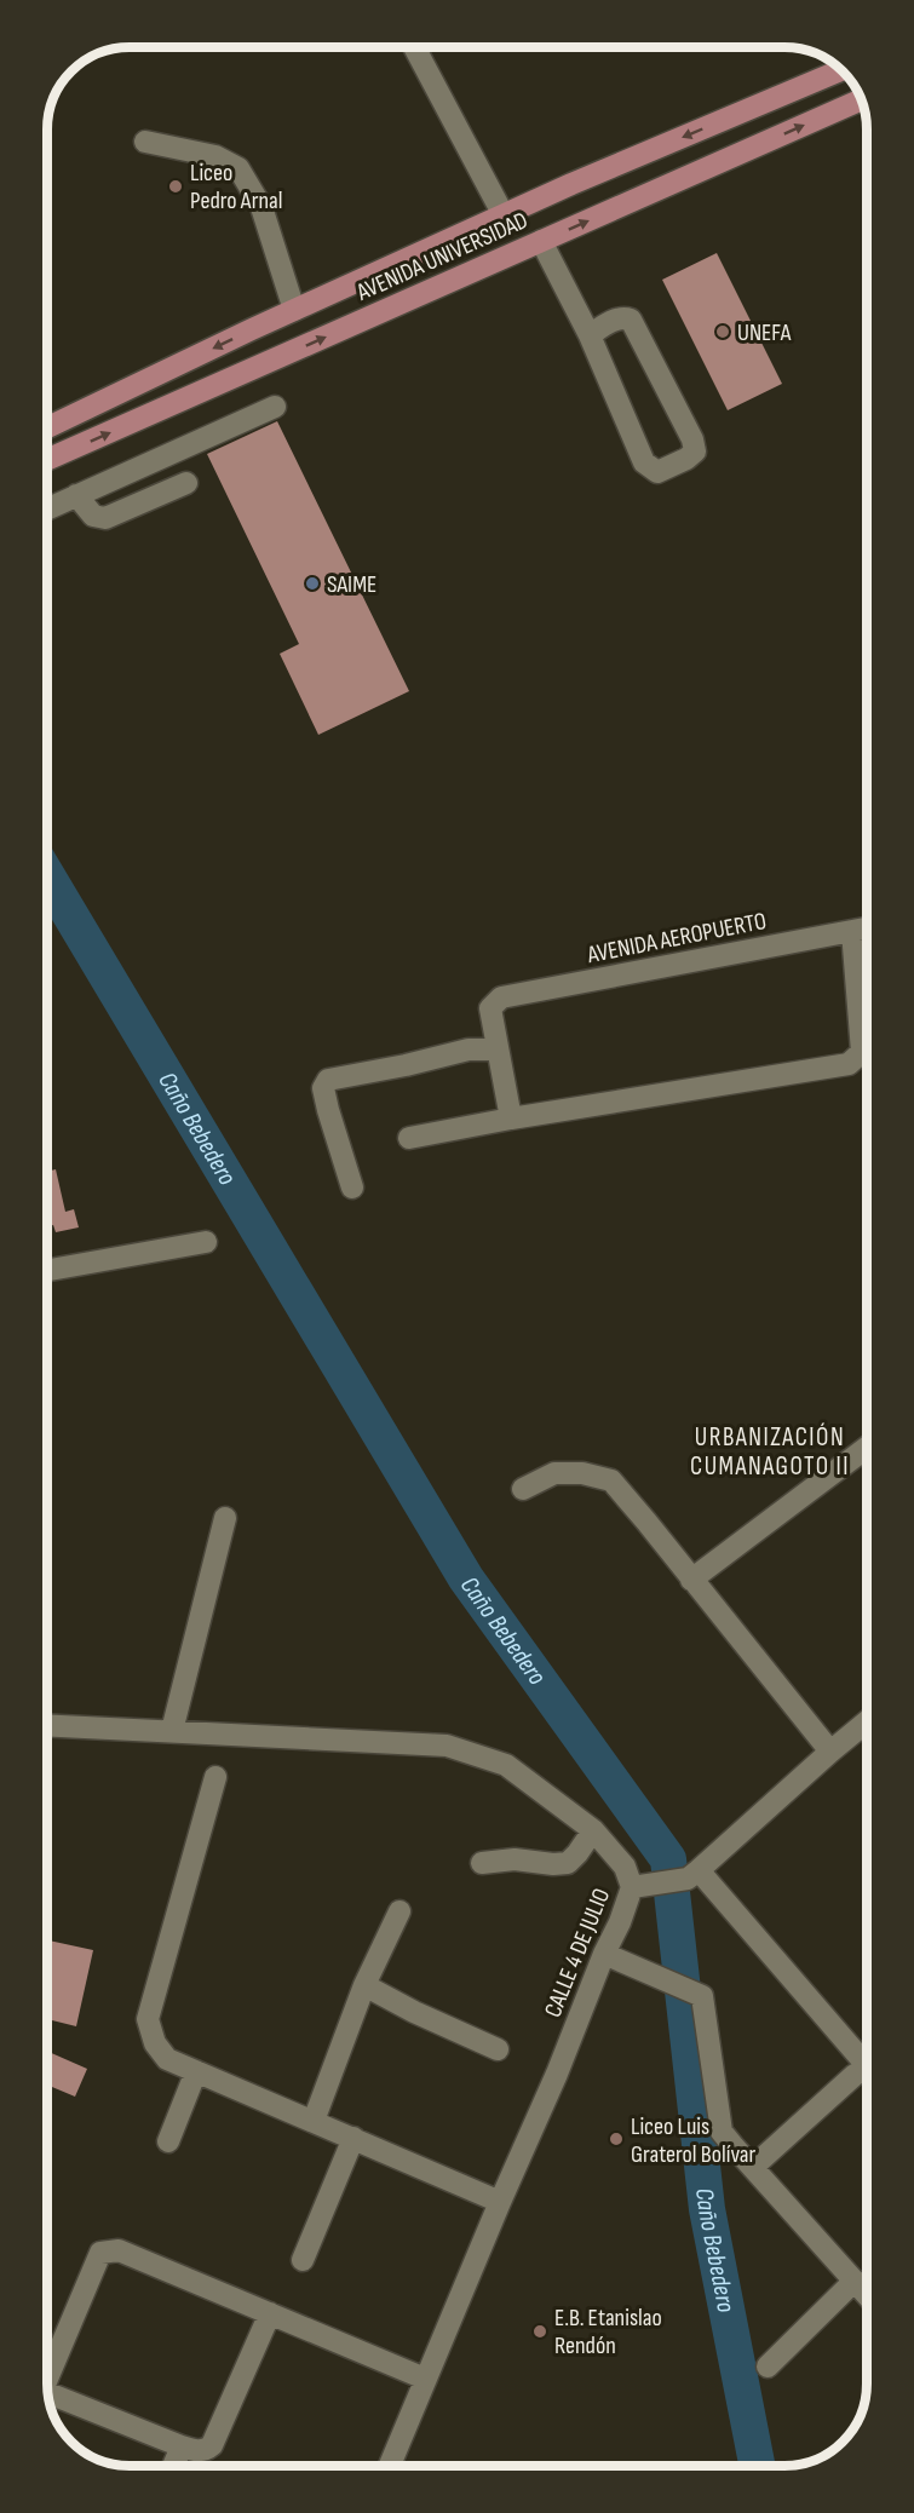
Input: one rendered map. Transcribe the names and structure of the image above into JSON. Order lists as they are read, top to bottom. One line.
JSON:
{"streets":{"main road":["AVENIDA UNIVERSIDAD"],"street":["AVENIDA AEROPUERTO","CALLE 4 DE JULIO"]},"districts":["URBANIZACIÓN CUMANAGOTO II"],"water":["Caño Bebedero"],"places":["Liceo Pedro Arnal","UNEFA","SAIME","Liceo Luis Graterol Bolívar","E.B. Etanislao Rendón"]}
